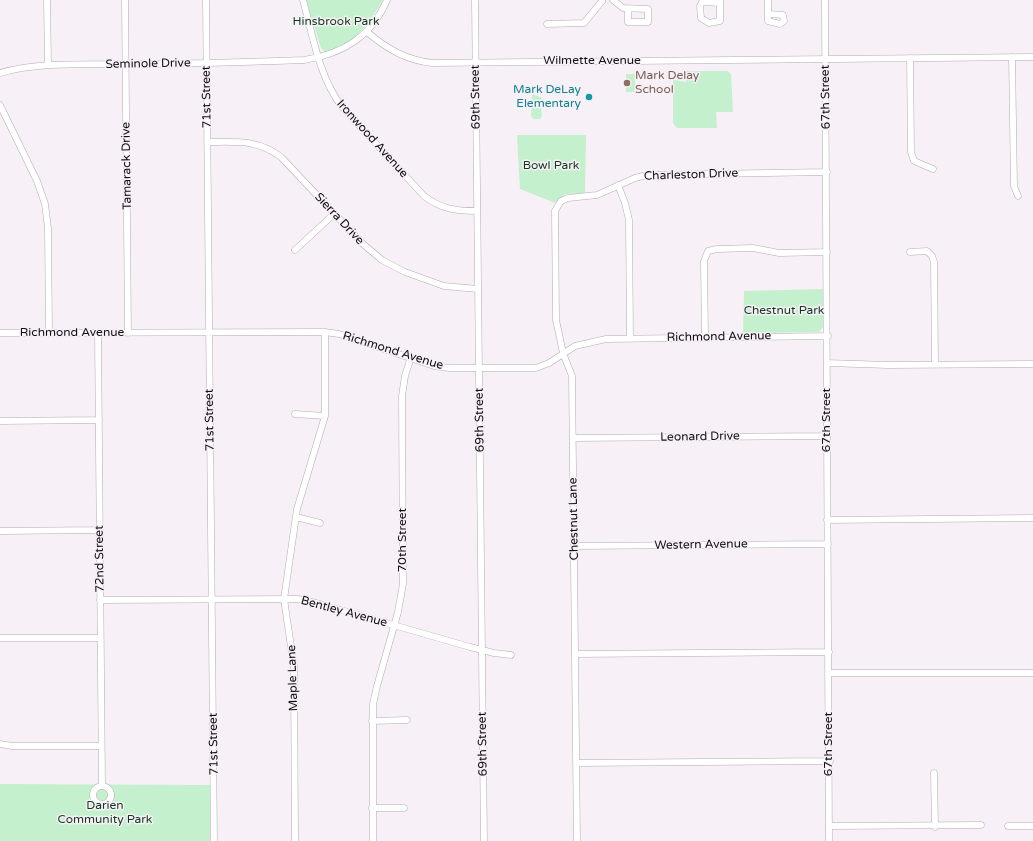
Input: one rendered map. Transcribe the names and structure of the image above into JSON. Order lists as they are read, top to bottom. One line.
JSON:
{"streets":{"street":["Wilmette Avenue","Seminole Drive","71st Street","69th Street","67th Street","Ironwood Avenue","Tamarack Drive","Charleston Drive","Sierra Drive","Richmond Avenue","Leonard Drive","Chestnut Lane","70th Street","Western Avenue","72nd Street","Bentley Avenue","Maple Lane"]},"crossings":[["Wilmette Avenue","Seminole Drive"],["Wilmette Avenue","69th Street"],["Wilmette Avenue","67th Street"],["Seminole Drive","71st Street"],["Seminole Drive","Ironwood Avenue"],["Seminole Drive","Tamarack Drive"],["71st Street","Sierra Drive"],["71st Street","Richmond Avenue"],["71st Street","Bentley Avenue"],["69th Street","Ironwood Avenue"],["69th Street","Sierra Drive"],["69th Street","Richmond Avenue"],["69th Street","Bentley Avenue"],["67th Street","Charleston Drive"],["67th Street","Richmond Avenue"],["67th Street","Leonard Drive"],["67th Street","Western Avenue"],["Tamarack Drive","Richmond Avenue"],["Charleston Drive","Chestnut Lane"],["Richmond Avenue","Chestnut Lane"],["Richmond Avenue","70th Street"],["Richmond Avenue","72nd Street"],["Richmond Avenue","Maple Lane"],["Leonard Drive","Chestnut Lane"],["Chestnut Lane","Western Avenue"],["70th Street","Bentley Avenue"],["72nd Street","Bentley Avenue"],["Bentley Avenue","Maple Lane"]],"parks":["Hinsbrook Park","Bowl Park","Chestnut Park","Darien Community Park"],"places":["Mark Delay School","Mark DeLay Elementary"]}
